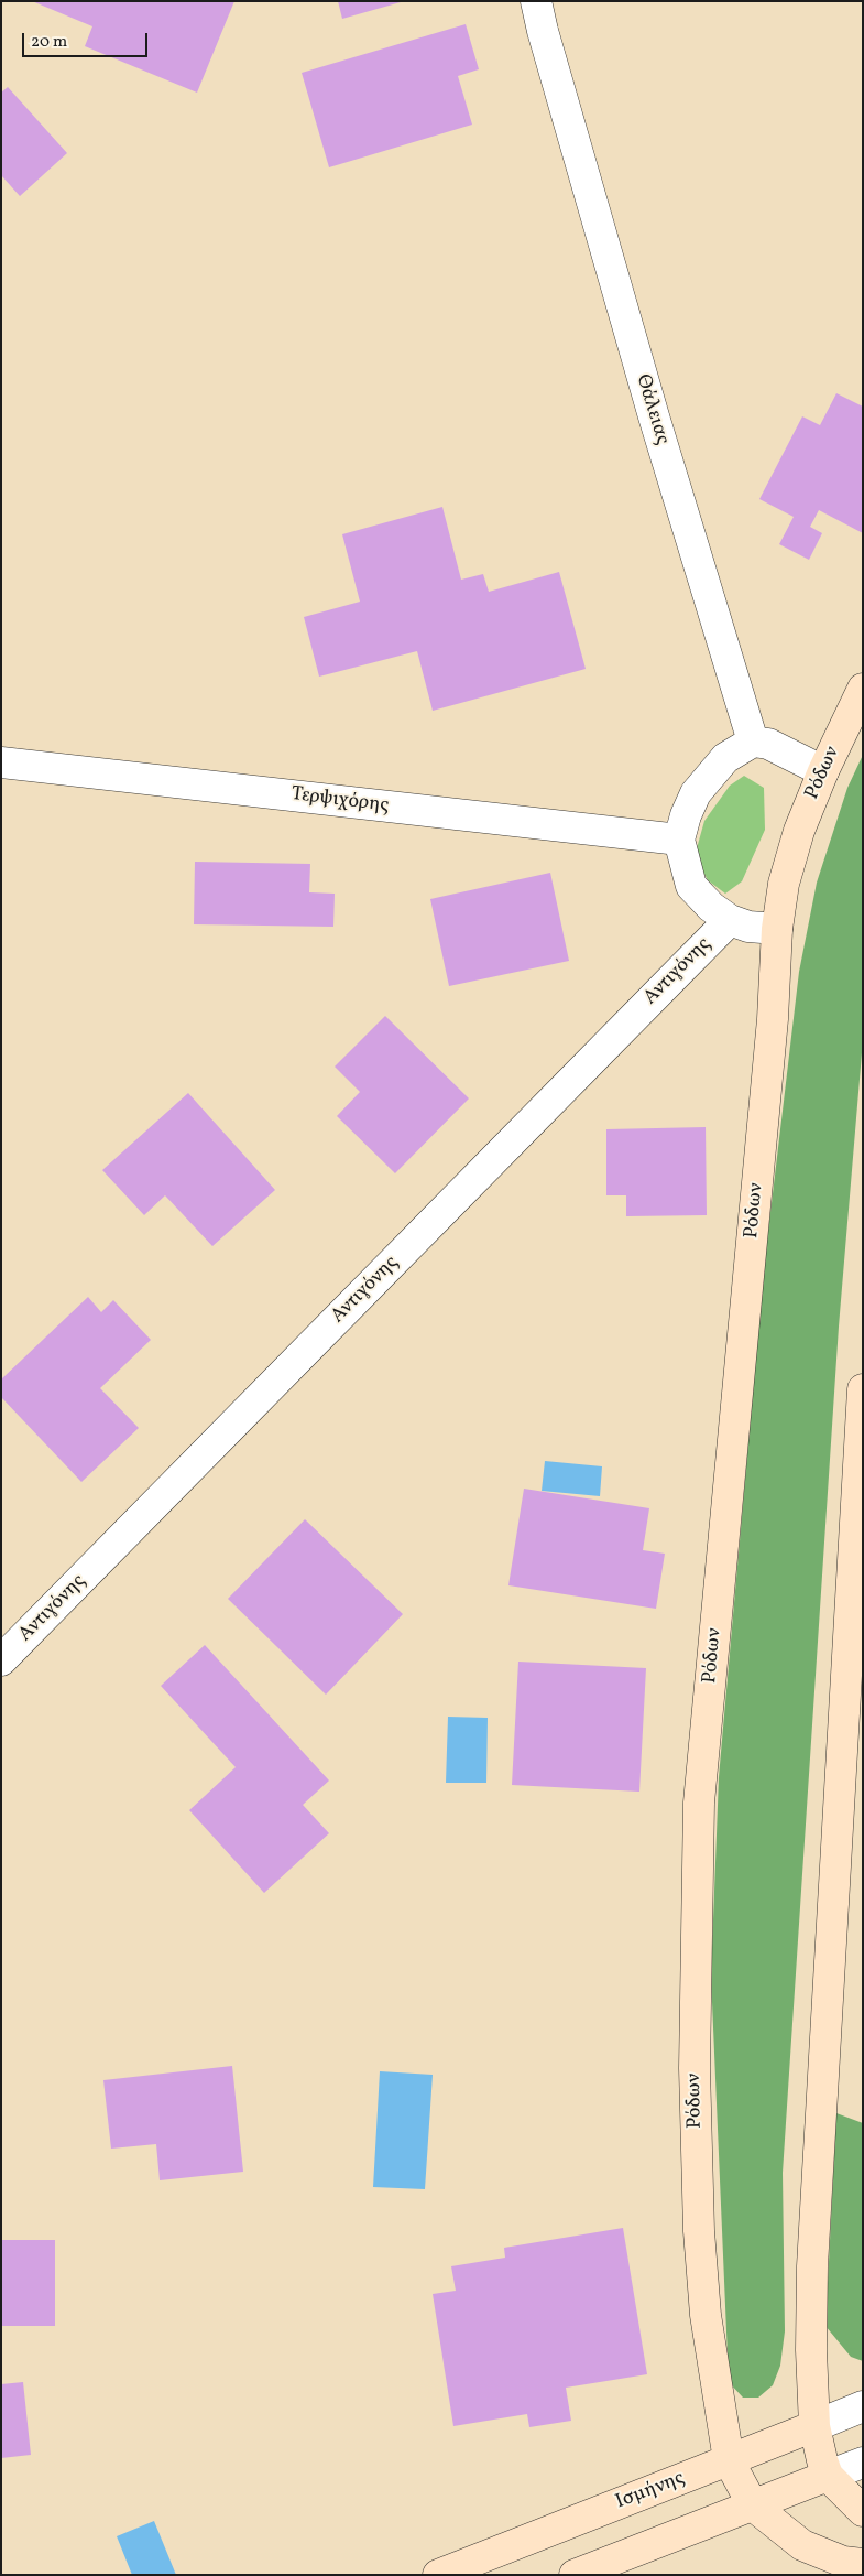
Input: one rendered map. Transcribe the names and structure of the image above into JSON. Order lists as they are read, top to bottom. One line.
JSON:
{"streets":{"street":["Θάλειας","Ρόδων","Τερψιχόρης","Αντιγόνης","Ισμήνης"]},"crossings":[["Ρόδων","Ισμήνης"]],"scale_bar":"20 m"}
